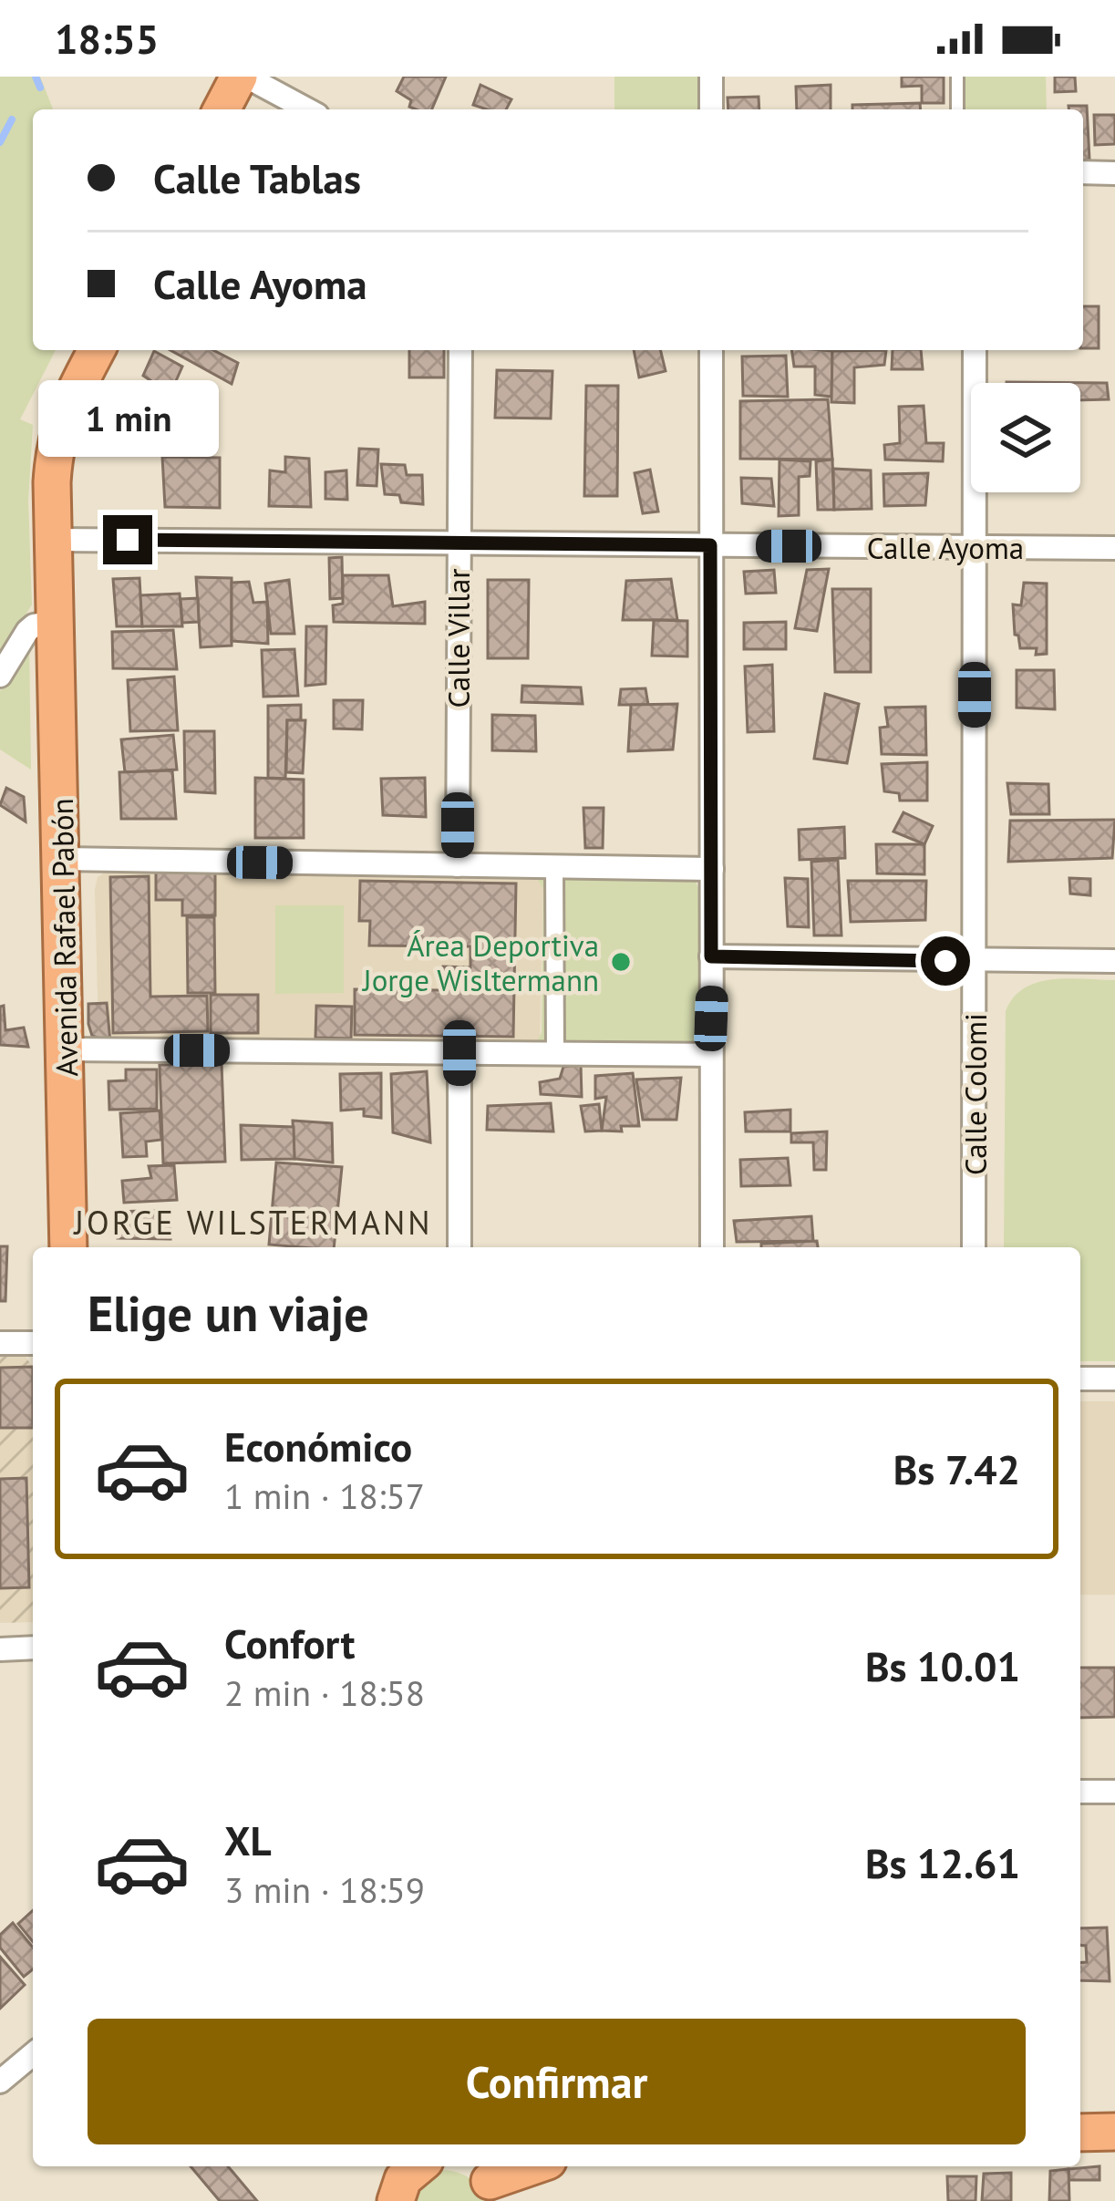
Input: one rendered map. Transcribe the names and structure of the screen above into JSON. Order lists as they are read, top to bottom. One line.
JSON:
{"streets":{"highway":["Avenida Rafael Pabón"],"street":["Calle Ayoma","Calle Villar","Calle Colomi"]},"crossings":[["Calle Ayoma","Calle Villar"],["Calle Ayoma","Avenida Rafael Pabón"],["Calle Ayoma","Calle Colomi"]],"districts":["JORGE WILSTERMANN"],"places":["Área Deportiva Jorge Wisltermann"],"page":{"status":"18:55","banner":["Calle Tablas","Calle Ayoma"],"bubble":"1 min","heading":"Elige un viaje","list":[{"name":"Económico","note":"1 min · 18:57","value":"Bs 7.42"},{"name":"Confort","note":"2 min · 18:58","value":"Bs 10.01"},{"name":"XL","note":"3 min · 18:59","value":"Bs 12.61"}],"buttons":"Confirmar"}}
